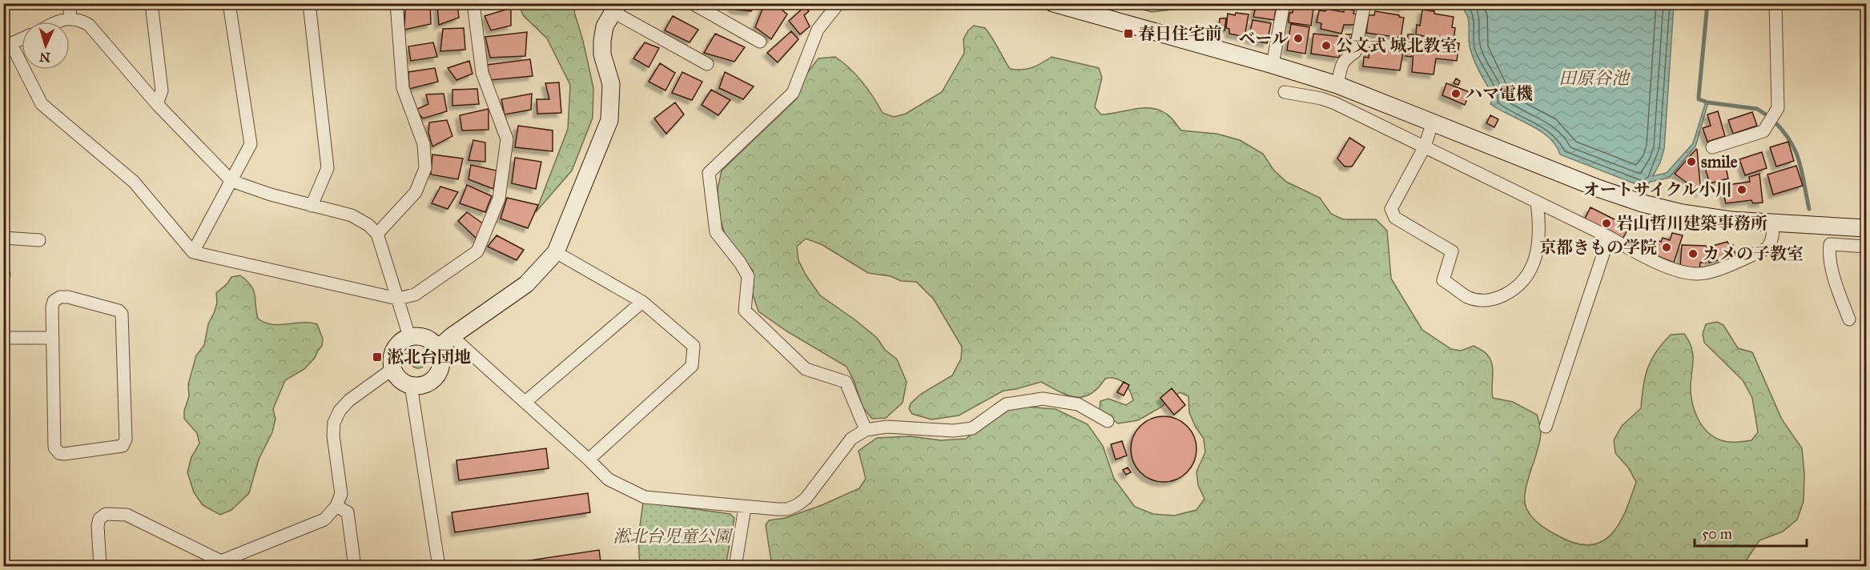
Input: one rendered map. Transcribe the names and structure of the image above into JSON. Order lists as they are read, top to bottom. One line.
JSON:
{"water":["田原谷池"],"parks":["淞北台児童公園"],"places":{"transit":["春日住宅前","淞北台団地"],"other":["ベール","公文式 城北教室","ハマ電機","smile","オートサイクル小川","岩山哲川建築事務所","京都きもの学院","カメの子教室"]},"scale_bar":"50 m","north":"bottom"}
